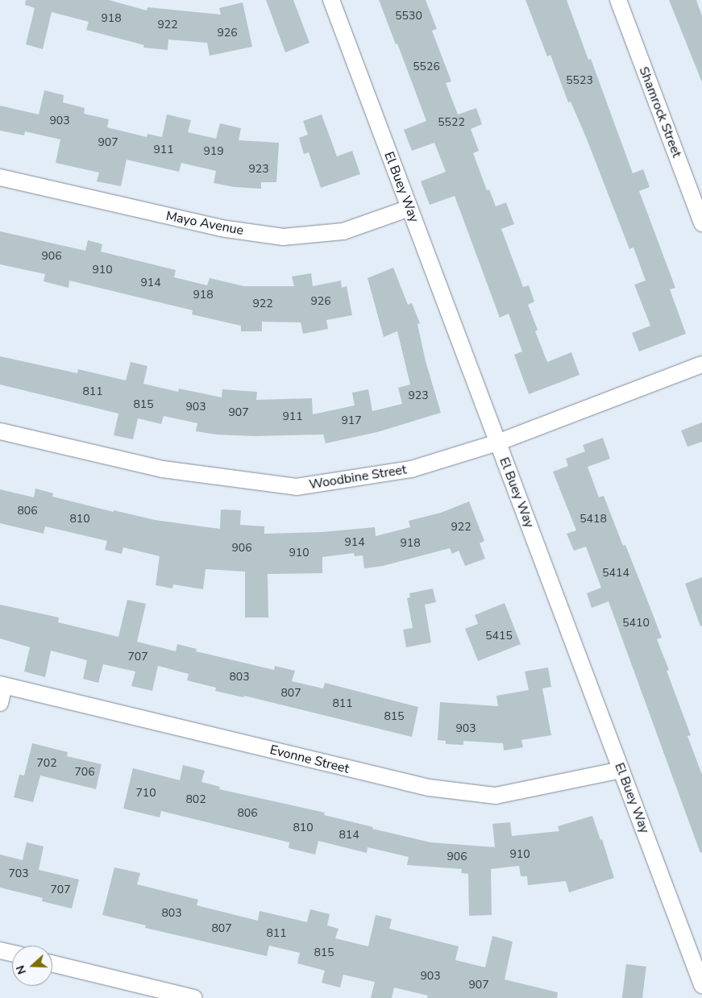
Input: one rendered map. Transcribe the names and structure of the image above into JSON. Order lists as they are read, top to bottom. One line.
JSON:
{"streets":{"street":["Shamrock Street","El Buey Way","Mayo Avenue","Woodbine Street","Evonne Street"]},"crossings":[["El Buey Way","Mayo Avenue"],["El Buey Way","Woodbine Street"],["El Buey Way","Evonne Street"]],"house_numbers":["5530","918","922","926","5526","5523","903","5522","907","911","919","923","906","910","914","918","926","922","811","923","815","903","907","911","917","806","810","5418","922","914","918","906","910","5414","5410","5415","707","803","807","811","815","903","702","706","710","802","806","810","814","910","906","703","707","803","807","811","815","903","907"],"north":"left"}
